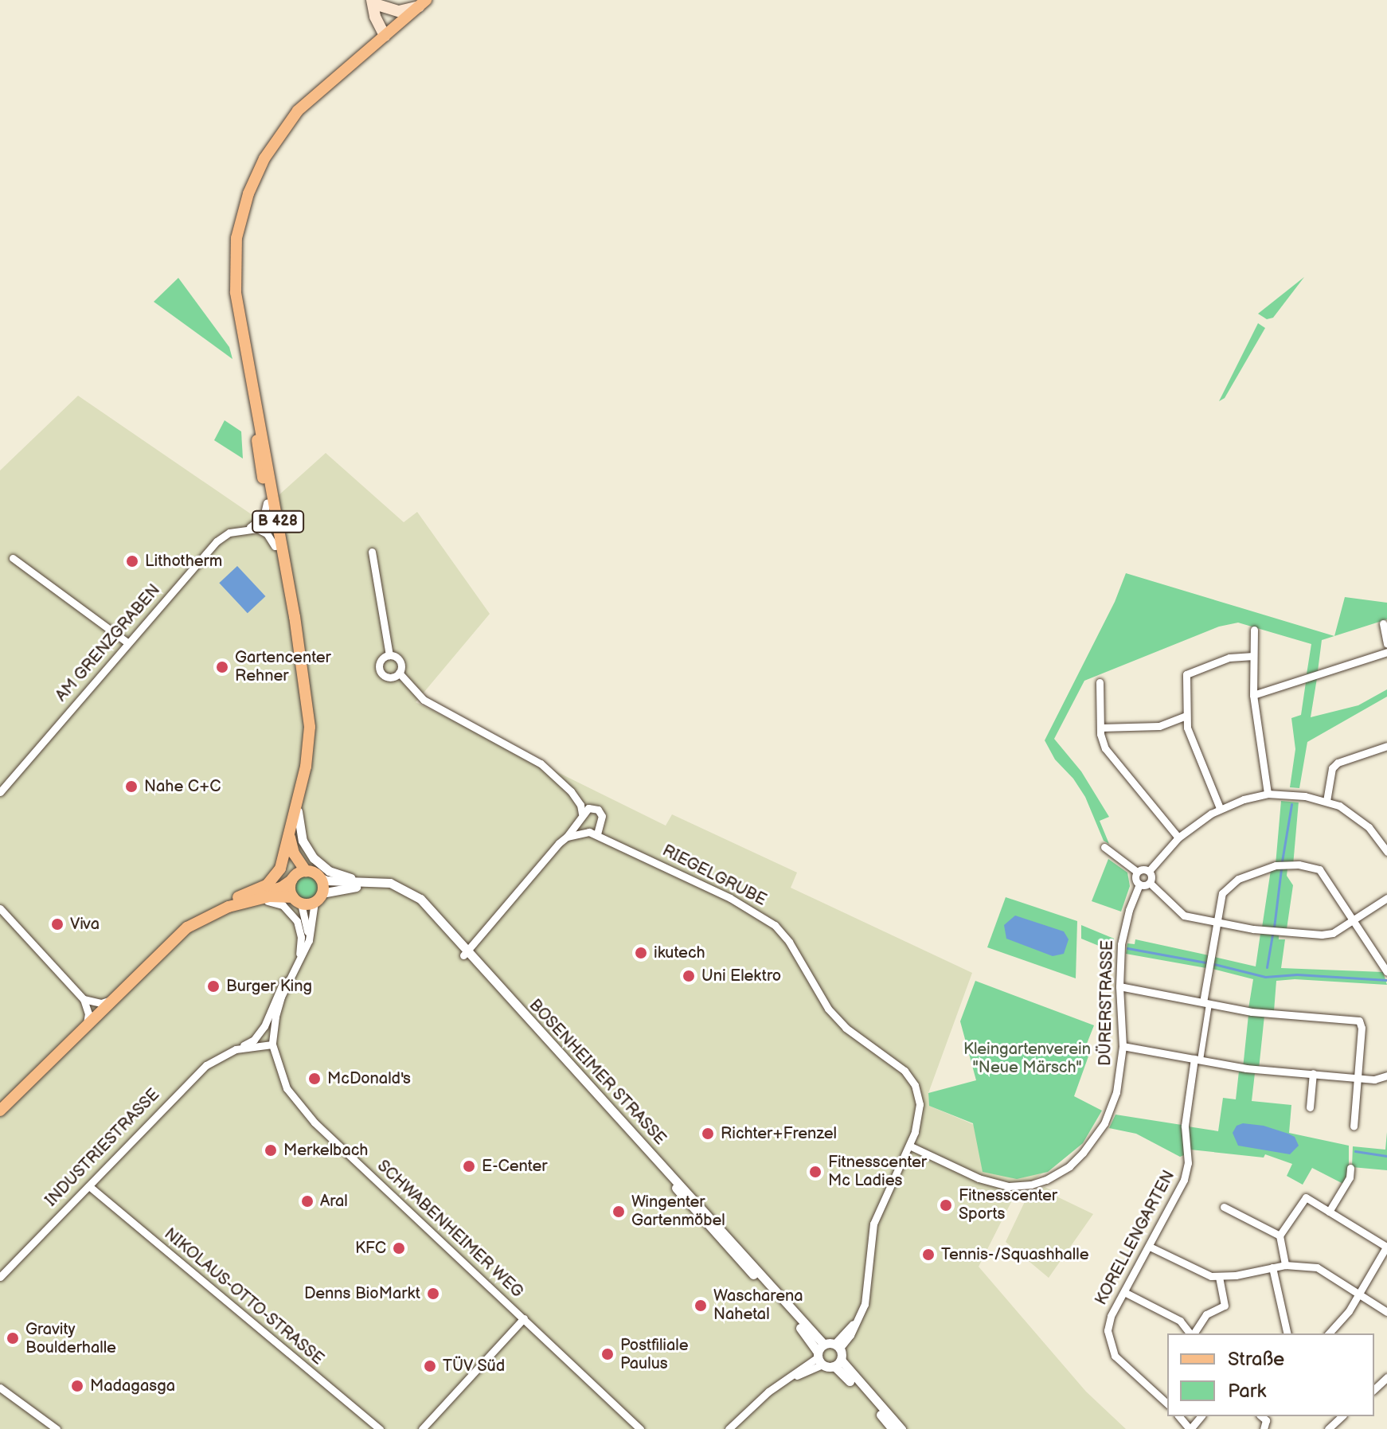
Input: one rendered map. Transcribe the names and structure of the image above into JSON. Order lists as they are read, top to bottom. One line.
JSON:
{"streets":{"main road":["B 428"],"street":["AM GRENZGRABEN","RIEGELGRUBE","DÜRERSTRASSE","BOSENHEIMER STRASSE","INDUSTRIESTRASSE","SCHWABENHEIMER WEG","KORELLENGARTEN","NIKOLAUS-OTTO-STRASSE"]},"crossings":[["B 428","BOSENHEIMER STRASSE"],["B 428","SCHWABENHEIMER WEG"],["RIEGELGRUBE","DÜRERSTRASSE"],["BOSENHEIMER STRASSE","SCHWABENHEIMER WEG"],["INDUSTRIESTRASSE","SCHWABENHEIMER WEG"],["INDUSTRIESTRASSE","NIKOLAUS-OTTO-STRASSE"]],"parks":["Kleingartenverein \"Neue Märsch\""],"places":["Lithotherm","Gartencenter Rehner","Nahe C+C","Viva","ikutech","Uni Elektro","Burger King","McDonald's","Richter+Frenzel","Merkelbach","E-Center","Fitnesscenter Mc Ladies","Aral","Fitnesscenter Sports","Wingenter Gartenmöbel","KFC","Tennis-/Squashhalle","Denns BioMarkt","Wascharena Nahetal","Gravity Boulderhalle","Postfiliale Paulus","TÜV Süd","Madagasga"],"legend":["Straße","Park"]}
